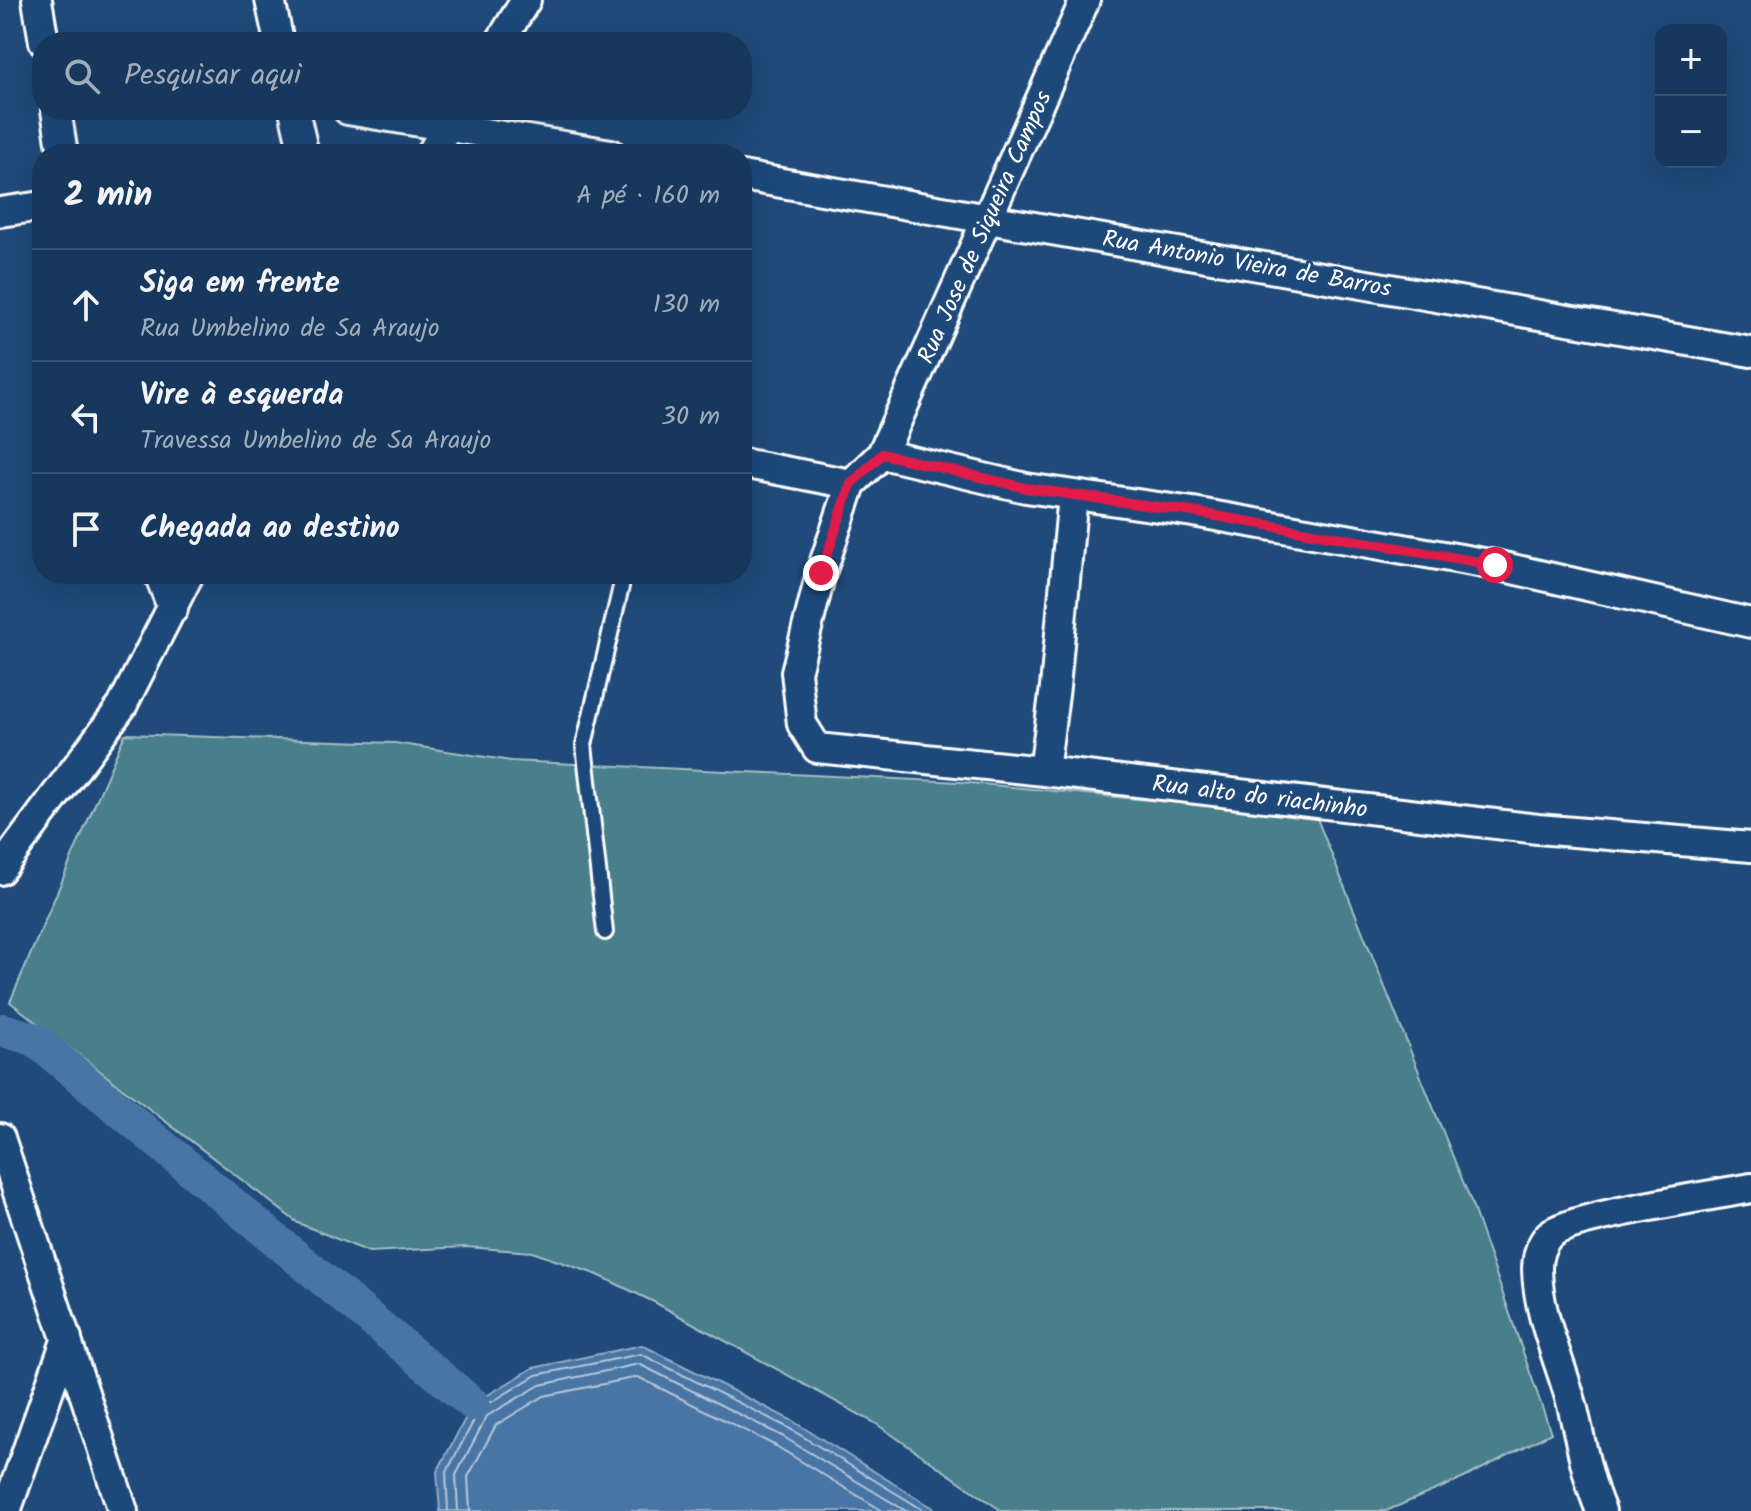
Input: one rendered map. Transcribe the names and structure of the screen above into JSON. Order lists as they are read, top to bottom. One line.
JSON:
{"streets":{"street":["Rua Jose de Siqueira Campos","Rua Antonio Vieira de Barros","Rua alto do riachinho"]},"crossings":[["Rua Jose de Siqueira Campos","Rua Antonio Vieira de Barros"]],"page":{"map_buttons":["+","−"],"search":"Pesquisar aqui","heading":["2 min","A pé · 160 m"],"list":[["Siga em frente","Rua Umbelino de Sa Araujo","130 m"],["Vire à esquerda","Travessa Umbelino de Sa Araujo","30 m"],"Chegada ao destino"]}}
